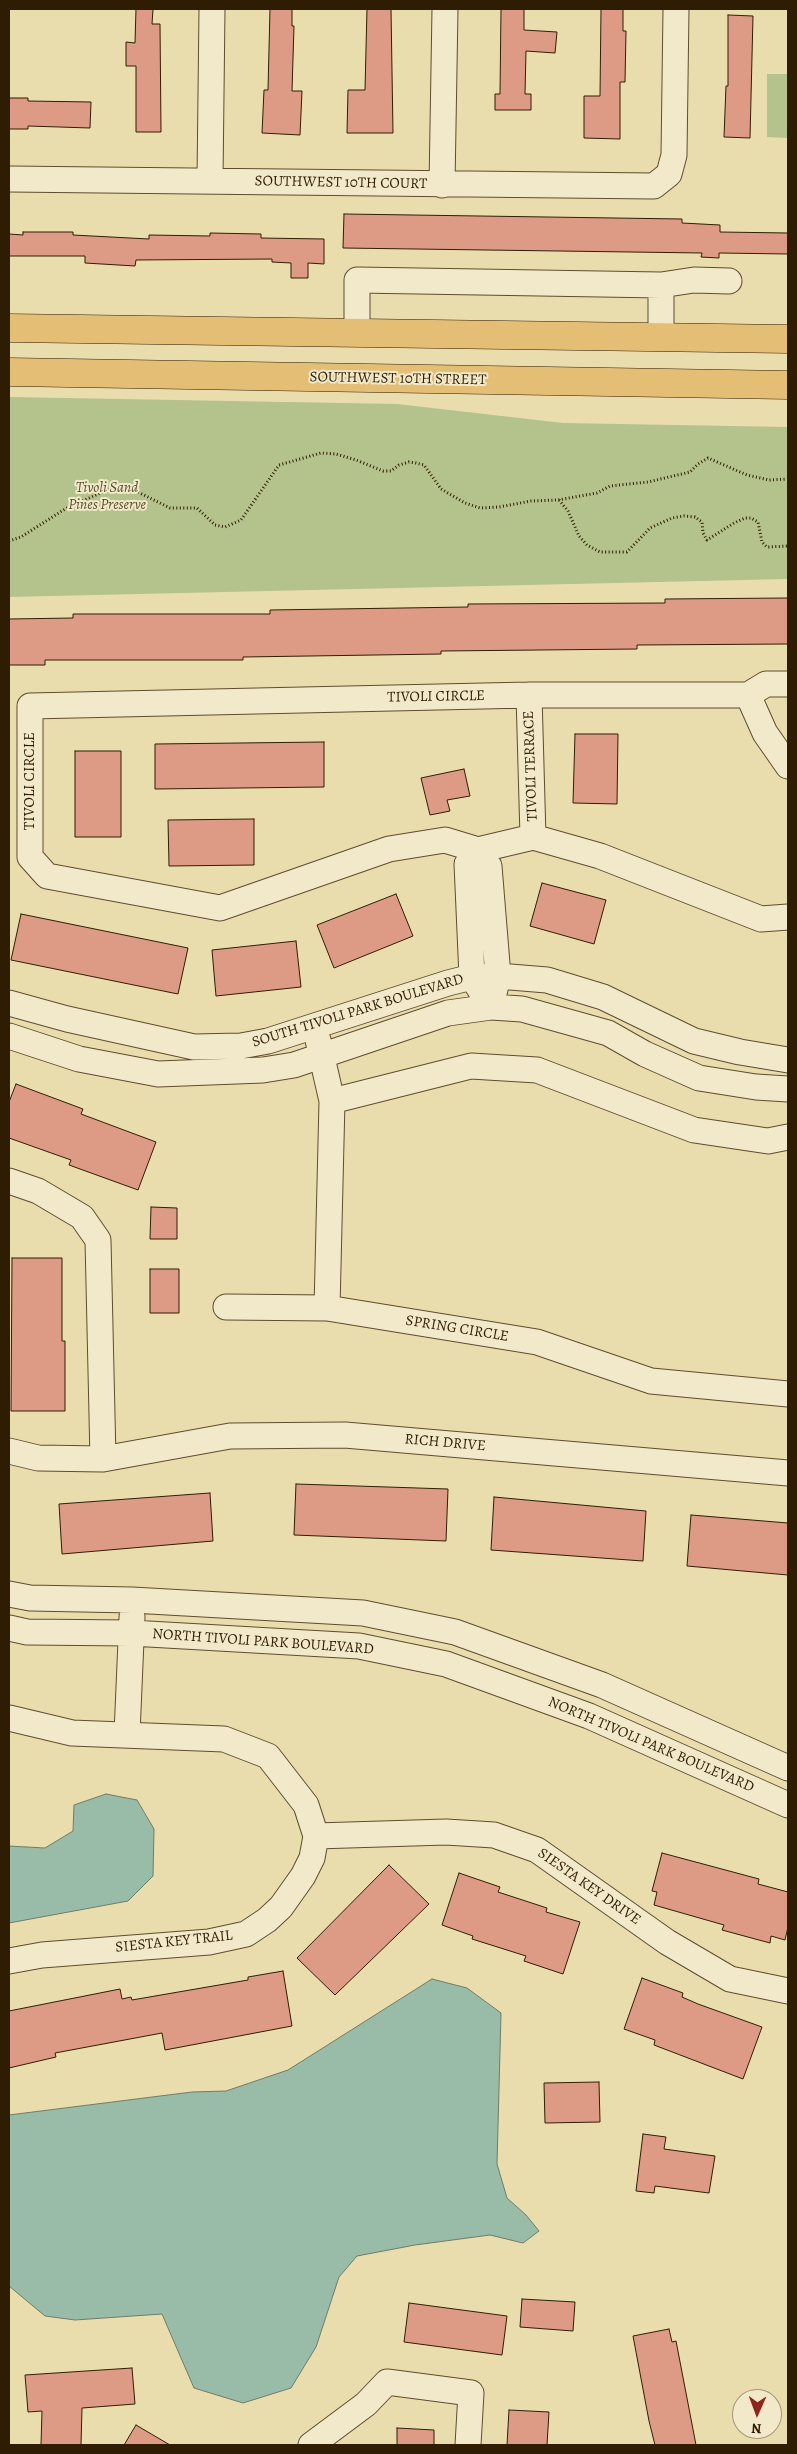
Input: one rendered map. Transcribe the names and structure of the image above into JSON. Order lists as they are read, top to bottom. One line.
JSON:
{"streets":{"main road":["SOUTHWEST 10TH STREET"],"street":["SOUTHWEST 10TH COURT","TIVOLI CIRCLE","TIVOLI TERRACE","SOUTH TIVOLI PARK BOULEVARD","SPRING CIRCLE","RICH DRIVE","NORTH TIVOLI PARK BOULEVARD","SIESTA KEY DRIVE","SIESTA KEY TRAIL"]},"crossings":[["TIVOLI CIRCLE","TIVOLI TERRACE"],["SIESTA KEY DRIVE","SIESTA KEY TRAIL"]],"parks":["Tivoli Sand Pines Preserve"],"north":"bottom"}
